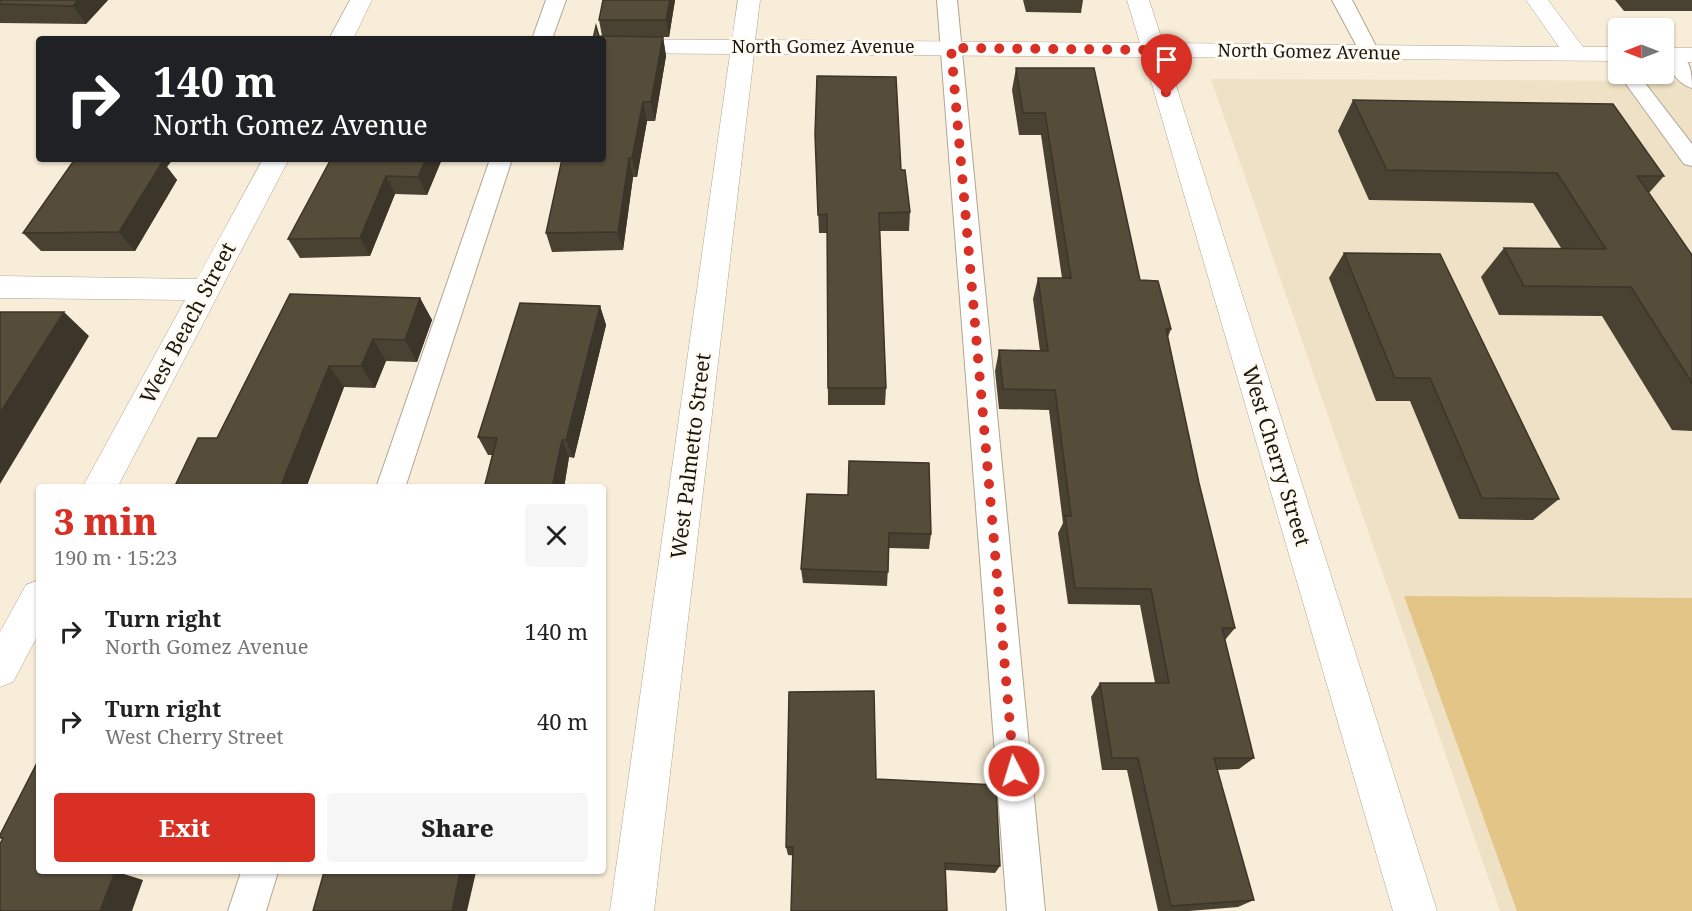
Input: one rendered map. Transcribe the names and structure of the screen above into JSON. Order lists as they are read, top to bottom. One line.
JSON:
{"streets":{"street":["North Gomez Avenue","West Beach Street","West Palmetto Street","West Cherry Street"]},"crossings":[["North Gomez Avenue","West Palmetto Street"],["North Gomez Avenue","West Cherry Street"]],"north":"left","page":{"turn":["140 m","North Gomez Avenue"],"heading":["3 min","190 m · 15:23"],"list":[{"name":"Turn right","note":"North Gomez Avenue","value":"140 m"},{"name":"Turn right","note":"West Cherry Street","value":"40 m"}],"buttons":["Exit","Share"]}}
